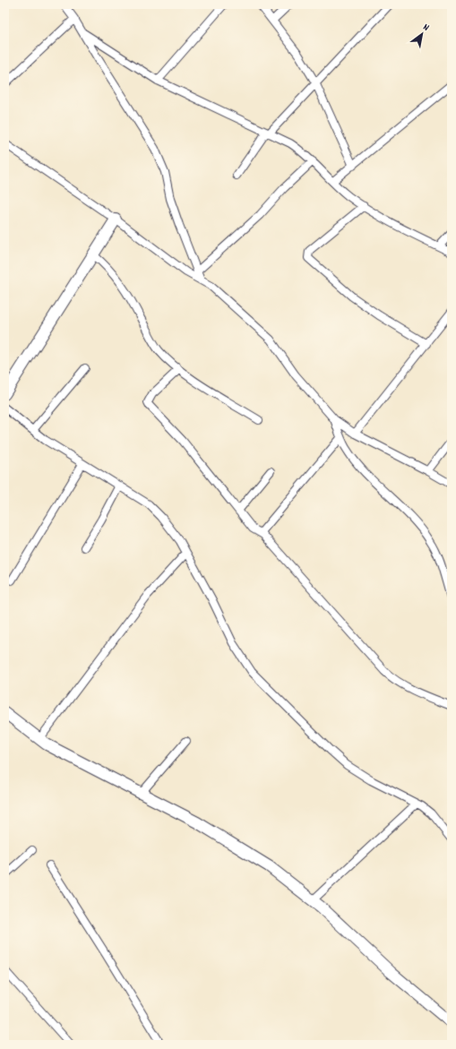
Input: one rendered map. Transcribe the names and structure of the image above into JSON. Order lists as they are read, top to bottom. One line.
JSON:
{"north":"top right"}
